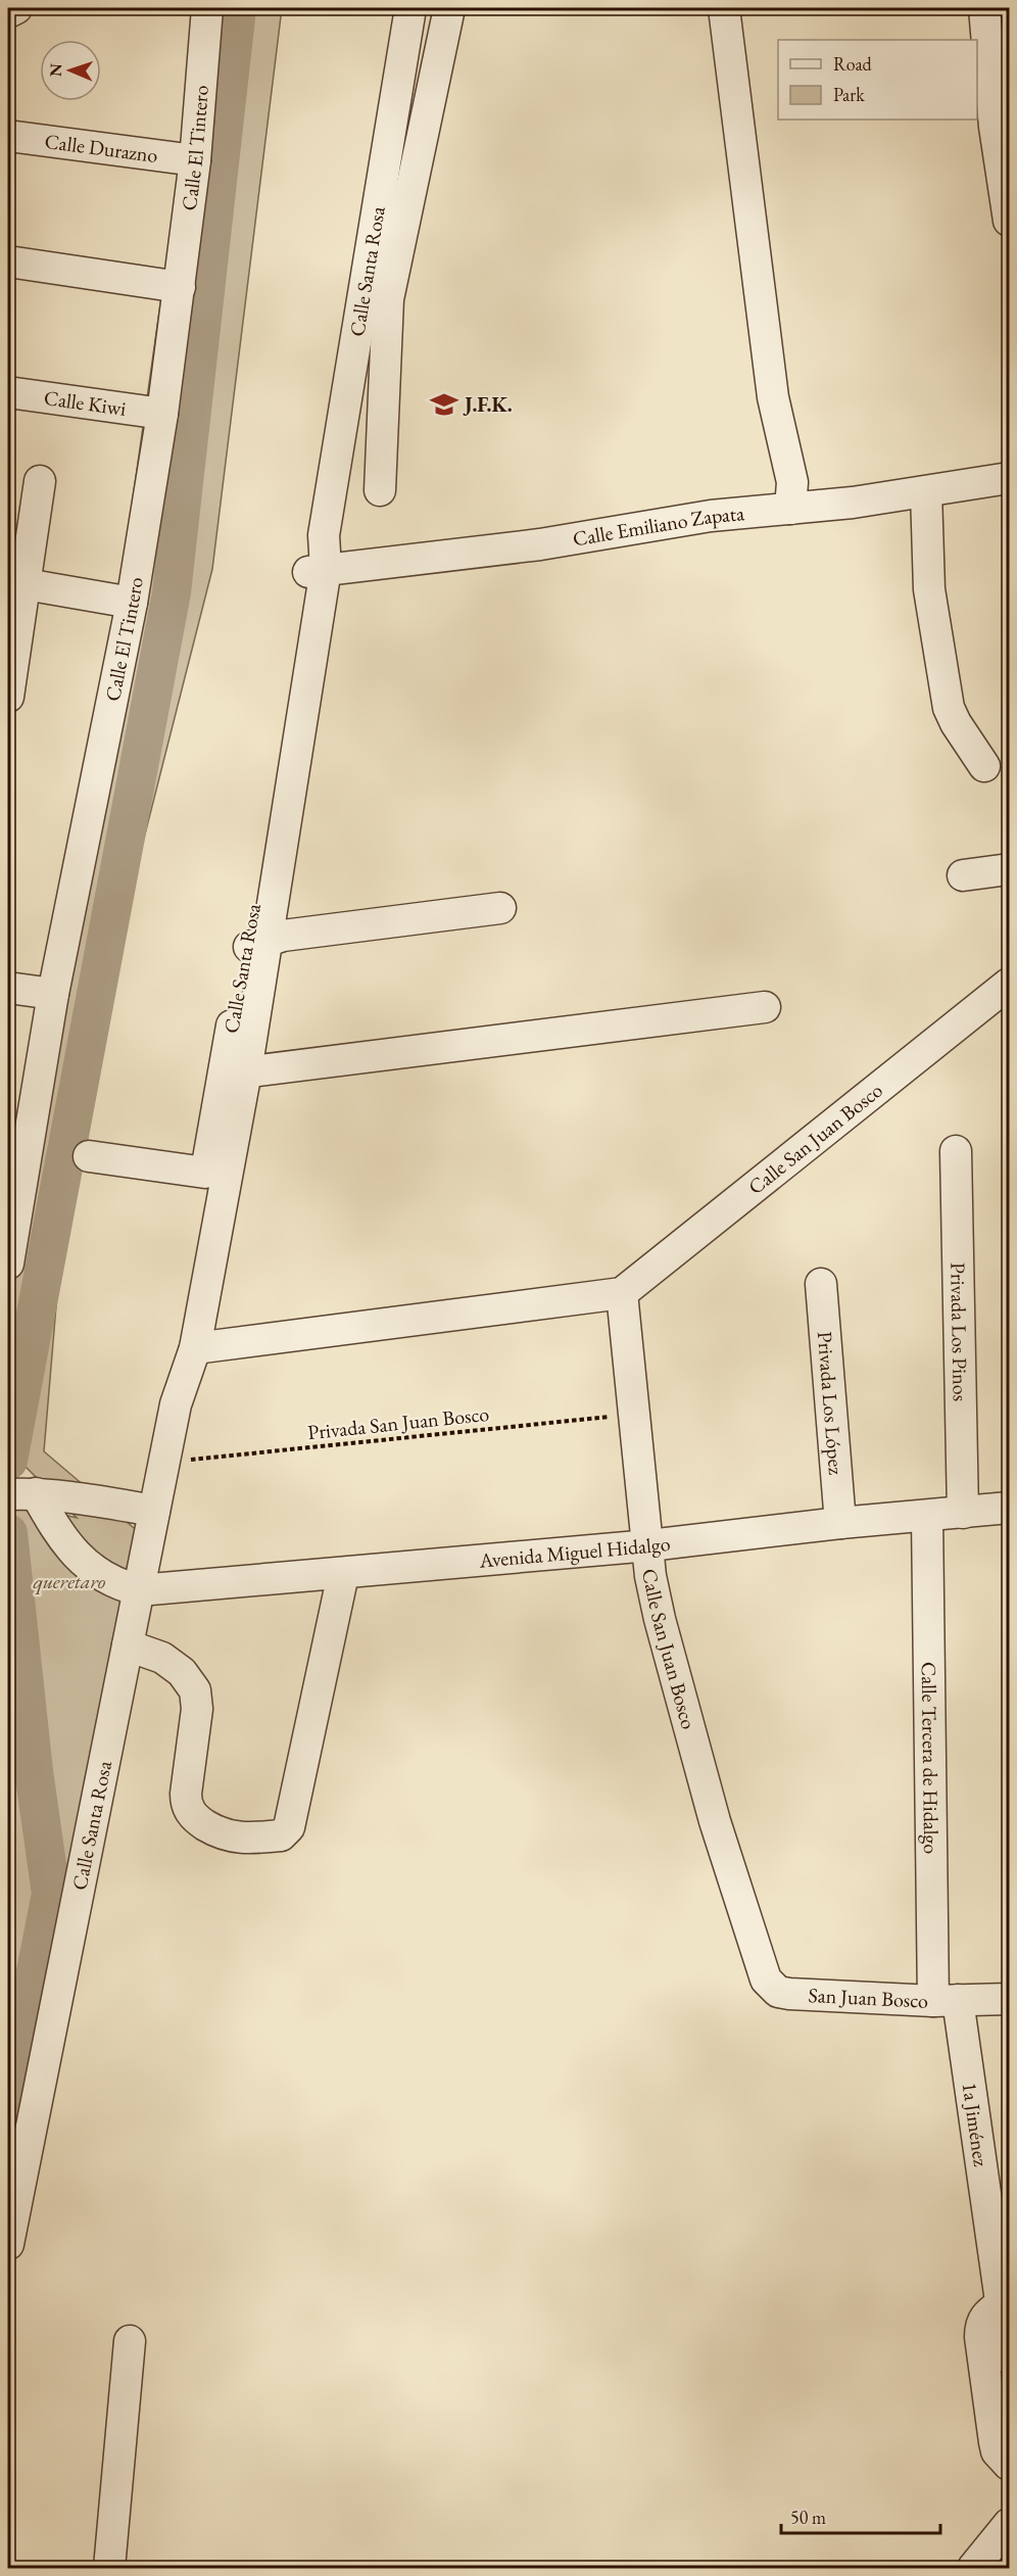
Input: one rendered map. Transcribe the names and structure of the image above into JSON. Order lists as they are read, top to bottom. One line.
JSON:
{"streets":{"street":["Calle El Tintero","Calle Durazno","Calle Santa Rosa","Calle Kiwi","Calle Emiliano Zapata","Calle San Juan Bosco","Privada Los Pinos","Privada Los López","Avenida Miguel Hidalgo","Calle Tercera de Hidalgo","San Juan Bosco","1a Jiménez"],"path":["Privada San Juan Bosco"]},"crossings":[["Calle El Tintero","Calle Durazno"],["Calle El Tintero","Calle Kiwi"],["Calle Santa Rosa","Calle Emiliano Zapata"],["Calle Santa Rosa","Privada San Juan Bosco"],["Calle Santa Rosa","Avenida Miguel Hidalgo"],["Calle San Juan Bosco","Privada San Juan Bosco"],["Calle San Juan Bosco","Avenida Miguel Hidalgo"],["Calle San Juan Bosco","San Juan Bosco"],["Privada Los Pinos","Avenida Miguel Hidalgo"],["Privada Los López","Avenida Miguel Hidalgo"],["Avenida Miguel Hidalgo","Calle Tercera de Hidalgo"],["Calle Tercera de Hidalgo","San Juan Bosco"],["Calle Tercera de Hidalgo","1a Jiménez"],["San Juan Bosco","1a Jiménez"]],"parks":["queretaro"],"places":{"school or university":["J.F.K."]},"legend":["Road","Park"],"scale_bar":"50 m","north":"left"}
